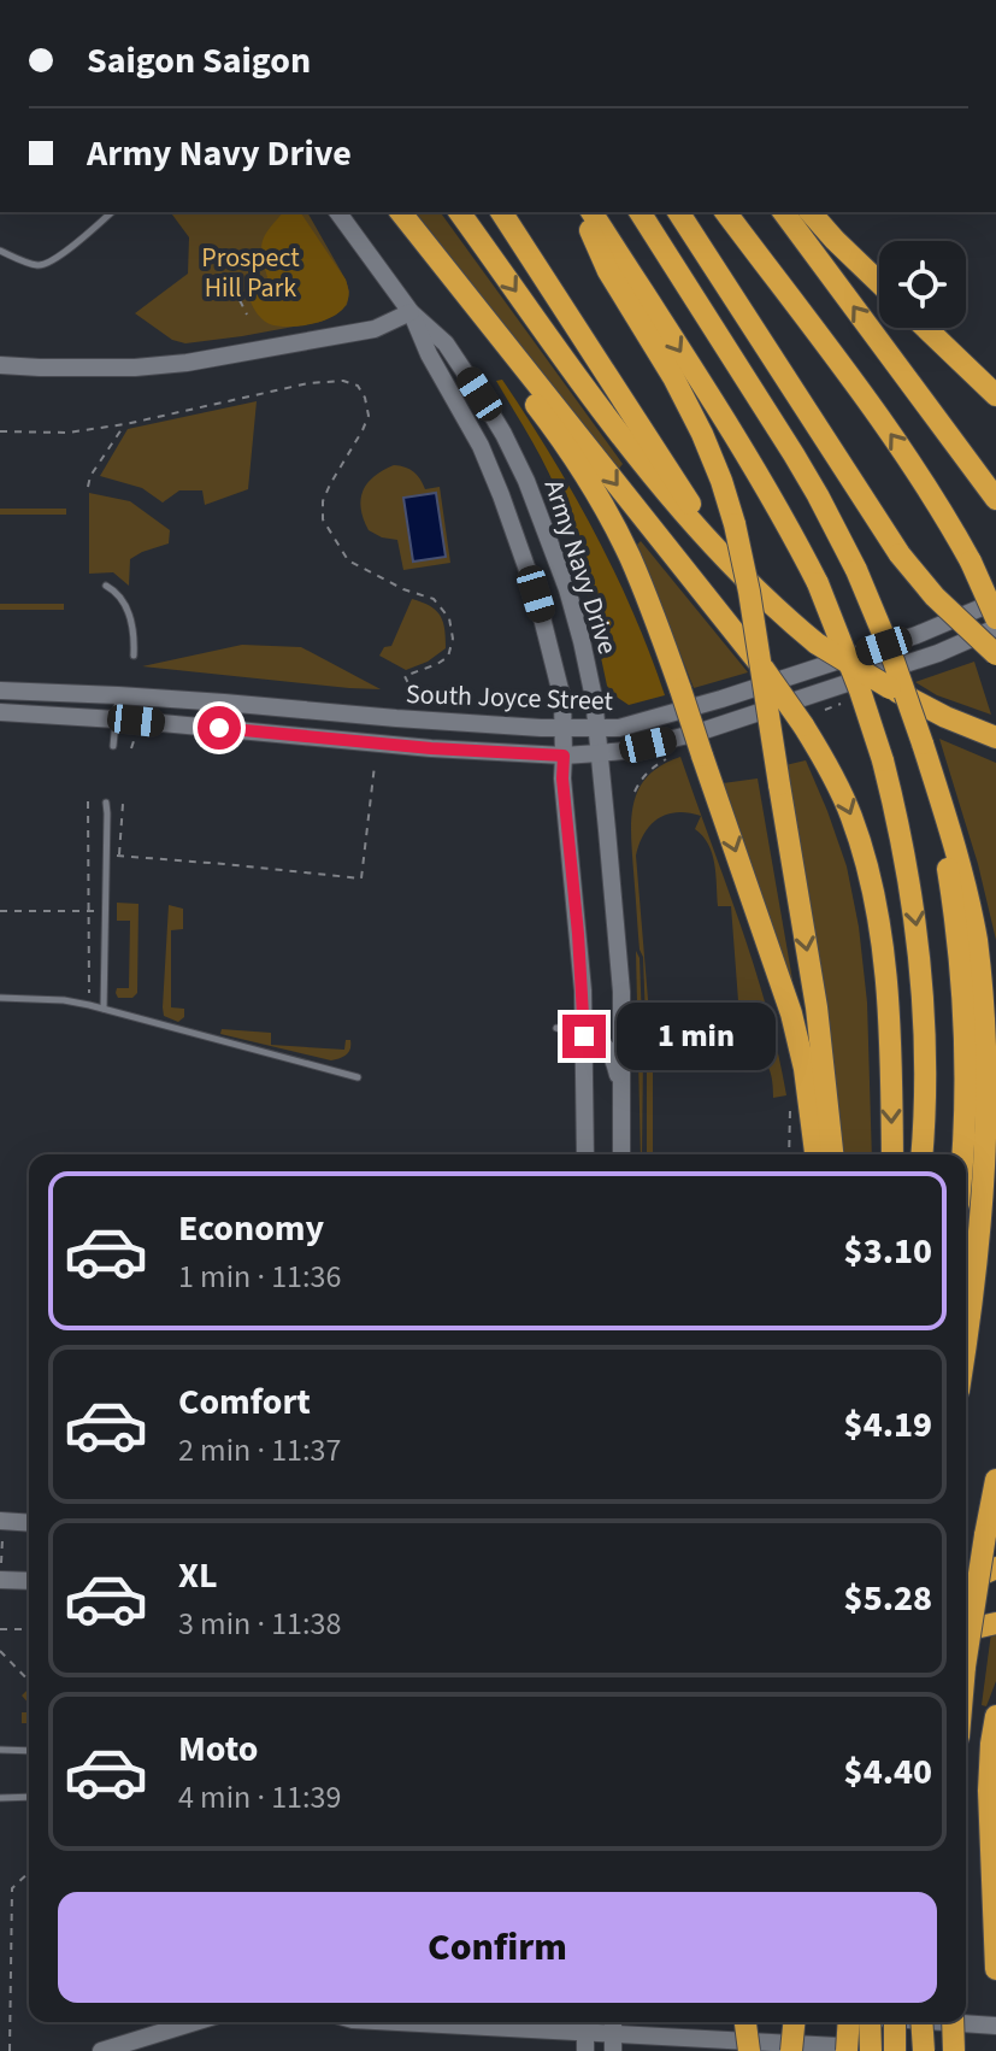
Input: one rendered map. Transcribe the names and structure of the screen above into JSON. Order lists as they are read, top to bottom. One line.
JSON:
{"streets":{"main road":["Army Navy Drive","South Joyce Street"]},"crossings":[["Army Navy Drive","South Joyce Street"]],"parks":["Prospect Hill Park"],"page":{"banner":["Saigon Saigon","Army Navy Drive"],"bubble":"1 min","list":[{"name":"Economy","note":"1 min · 11:36","value":"$3.10"},{"name":"Comfort","note":"2 min · 11:37","value":"$4.19"},{"name":"XL","note":"3 min · 11:38","value":"$5.28"},{"name":"Moto","note":"4 min · 11:39","value":"$4.40"}],"buttons":"Confirm"}}
